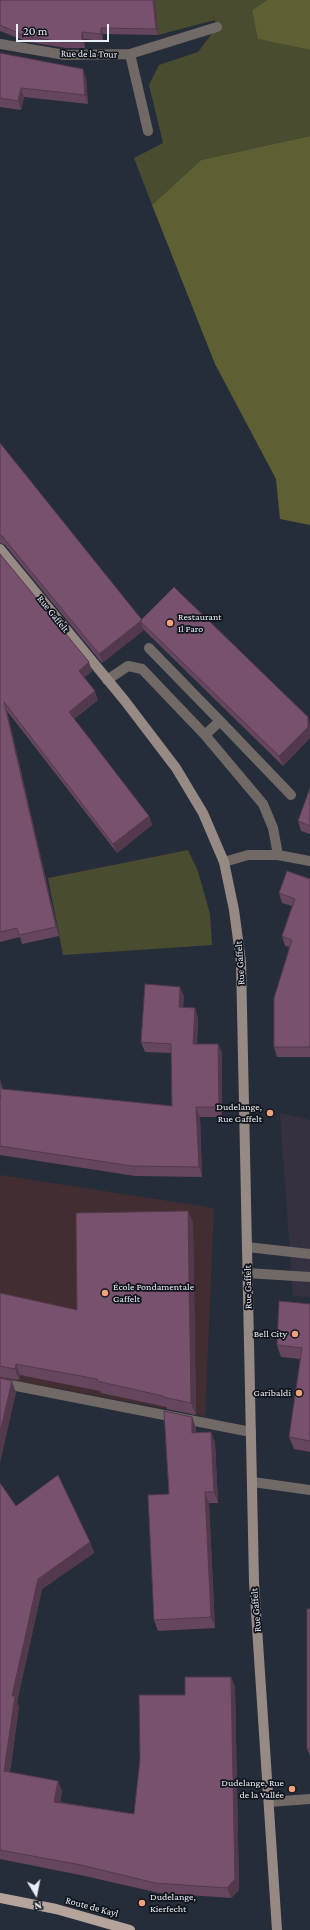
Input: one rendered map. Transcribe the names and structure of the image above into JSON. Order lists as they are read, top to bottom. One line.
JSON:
{"streets":{"main road":["Rue Gaffelt","Route de Kayl"],"street":["Rue de la Tour"]},"places":["Restaurant Il Faro","Dudelange, Rue Gaffelt","École Fondamentale Gaffelt","Bell City","Garibaldi","Dudelange, Rue de la Vallée","Dudelange, Kierfecht"],"scale_bar":"20 m","north":"bottom"}
